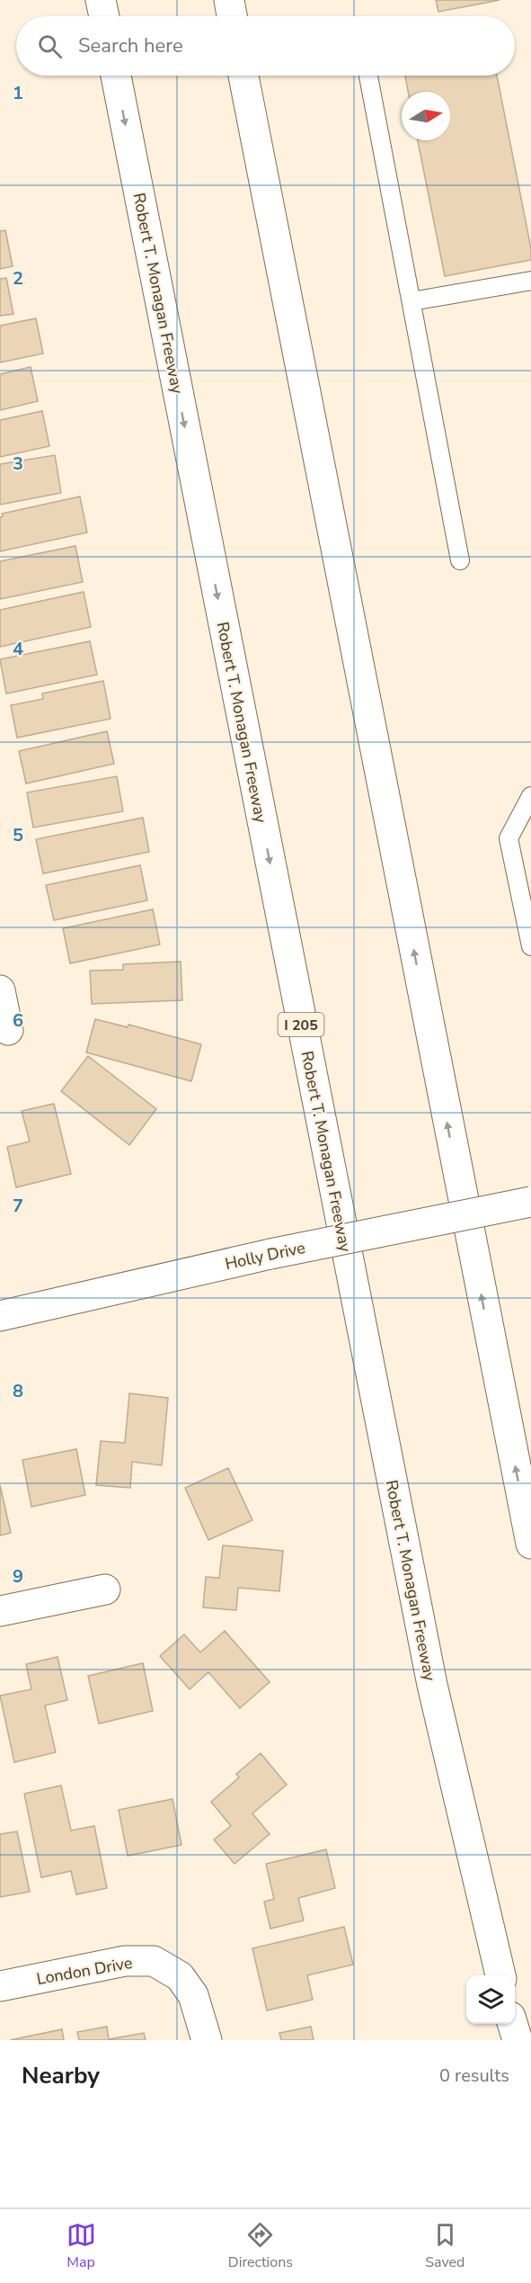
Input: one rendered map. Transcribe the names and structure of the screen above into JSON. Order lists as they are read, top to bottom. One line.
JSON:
{"streets":{"main road":["Robert T. Monagan Freeway","I 205","Holly Drive","London Drive"]},"north":"right","page":{"search":"Search here","heading":["Nearby","0 results"],"nav":["Map","Directions","Saved"]},"grid":{"rows":["1","2","3","4","5","6","7","8","9"]}}
